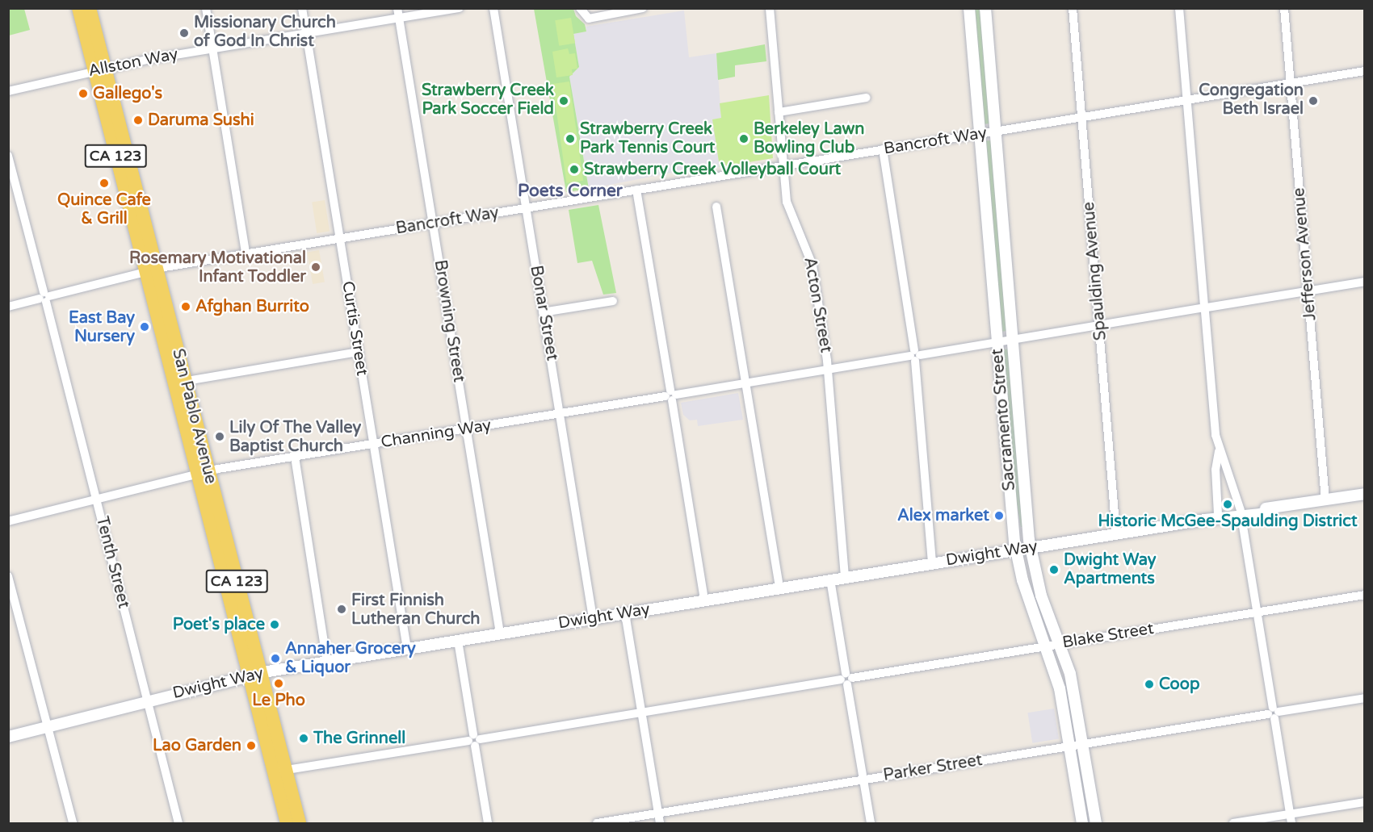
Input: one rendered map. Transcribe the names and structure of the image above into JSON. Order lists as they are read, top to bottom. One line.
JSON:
{"streets":{"main road":["CA 123","San Pablo Avenue"],"street":["Allston Way","Bancroft Way","Jefferson Avenue","Spaulding Avenue","Acton Street","Bonar Street","Browning Street","Curtis Street","Sacramento Street","Channing Way","Dwight Way","Tenth Street","Blake Street","Parker Street"]},"crossings":[["Allston Way","Browning Street"],["Allston Way","Curtis Street"],["Allston Way","San Pablo Avenue"],["Bancroft Way","Jefferson Avenue"],["Bancroft Way","Spaulding Avenue"],["Bancroft Way","Acton Street"],["Bancroft Way","Bonar Street"],["Bancroft Way","Browning Street"],["Bancroft Way","Curtis Street"],["Bancroft Way","San Pablo Avenue"],["Bancroft Way","Sacramento Street"],["Bancroft Way","Tenth Street"],["Jefferson Avenue","Channing Way"],["Jefferson Avenue","Dwight Way"],["Spaulding Avenue","Channing Way"],["Spaulding Avenue","Dwight Way"],["Acton Street","Channing Way"],["Acton Street","Dwight Way"],["Bonar Street","Channing Way"],["Bonar Street","Dwight Way"],["Browning Street","Channing Way"],["Browning Street","Dwight Way"],["Curtis Street","Channing Way"],["Curtis Street","Dwight Way"],["San Pablo Avenue","Channing Way"],["San Pablo Avenue","Dwight Way"],["San Pablo Avenue","Blake Street"],["Sacramento Street","Channing Way"],["Sacramento Street","Dwight Way"],["Sacramento Street","Blake Street"],["Sacramento Street","Parker Street"],["Channing Way","Tenth Street"],["Dwight Way","Tenth Street"]],"districts":["Poets Corner"],"places":["Missionary Church of God In Christ","Gallego's","Strawberry Creek Park Soccer Field","Congregation Beth Israel","Daruma Sushi","Strawberry Creek Park Tennis Court","Berkeley Lawn Bowling Club","Strawberry Creek Volleyball Court","Quince Cafe & Grill","Rosemary Motivational Infant Toddler","Afghan Burrito","East Bay Nursery","Lily Of The Valley Baptist Church","Historic McGee-Spaulding District","Alex market","Dwight Way Apartments","First Finnish Lutheran Church","Poet's place","Annaher Grocery & Liquor","Le Pho","Coop","The Grinnell","Lao Garden"]}
